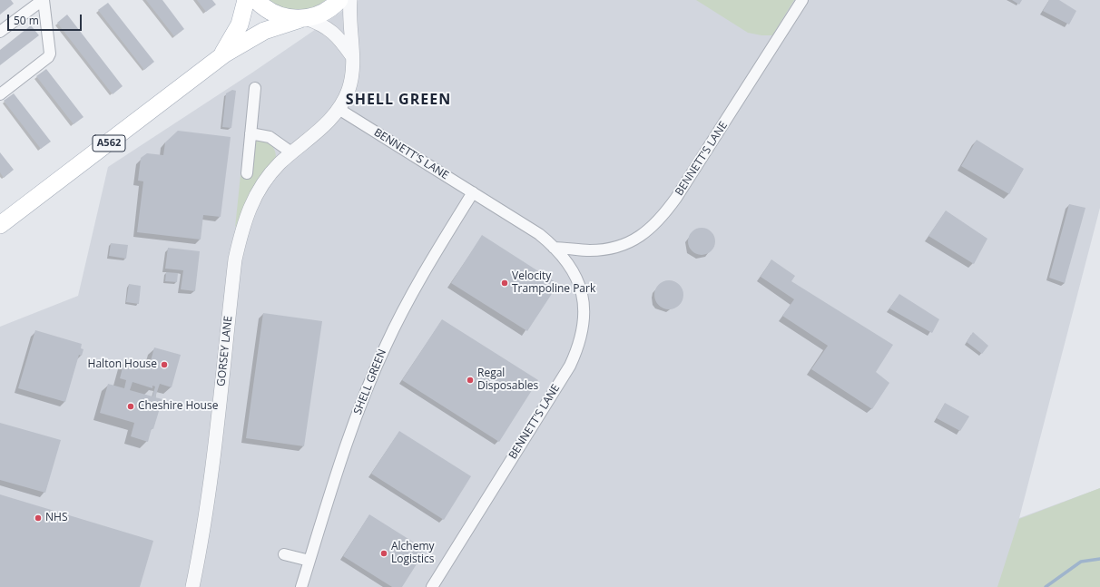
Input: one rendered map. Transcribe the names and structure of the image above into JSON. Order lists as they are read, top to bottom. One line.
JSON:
{"streets":{"main road":["A562"],"street":["BENNETT'S LANE","GORSEY LANE","SHELL GREEN"]},"crossings":[["BENNETT'S LANE","GORSEY LANE"],["BENNETT'S LANE","SHELL GREEN"]],"districts":["SHELL GREEN"],"places":["Velocity Trampoline Park","Halton House","Regal Disposables","Cheshire House","NHS","Alchemy Logistics"],"scale_bar":"50 m"}
